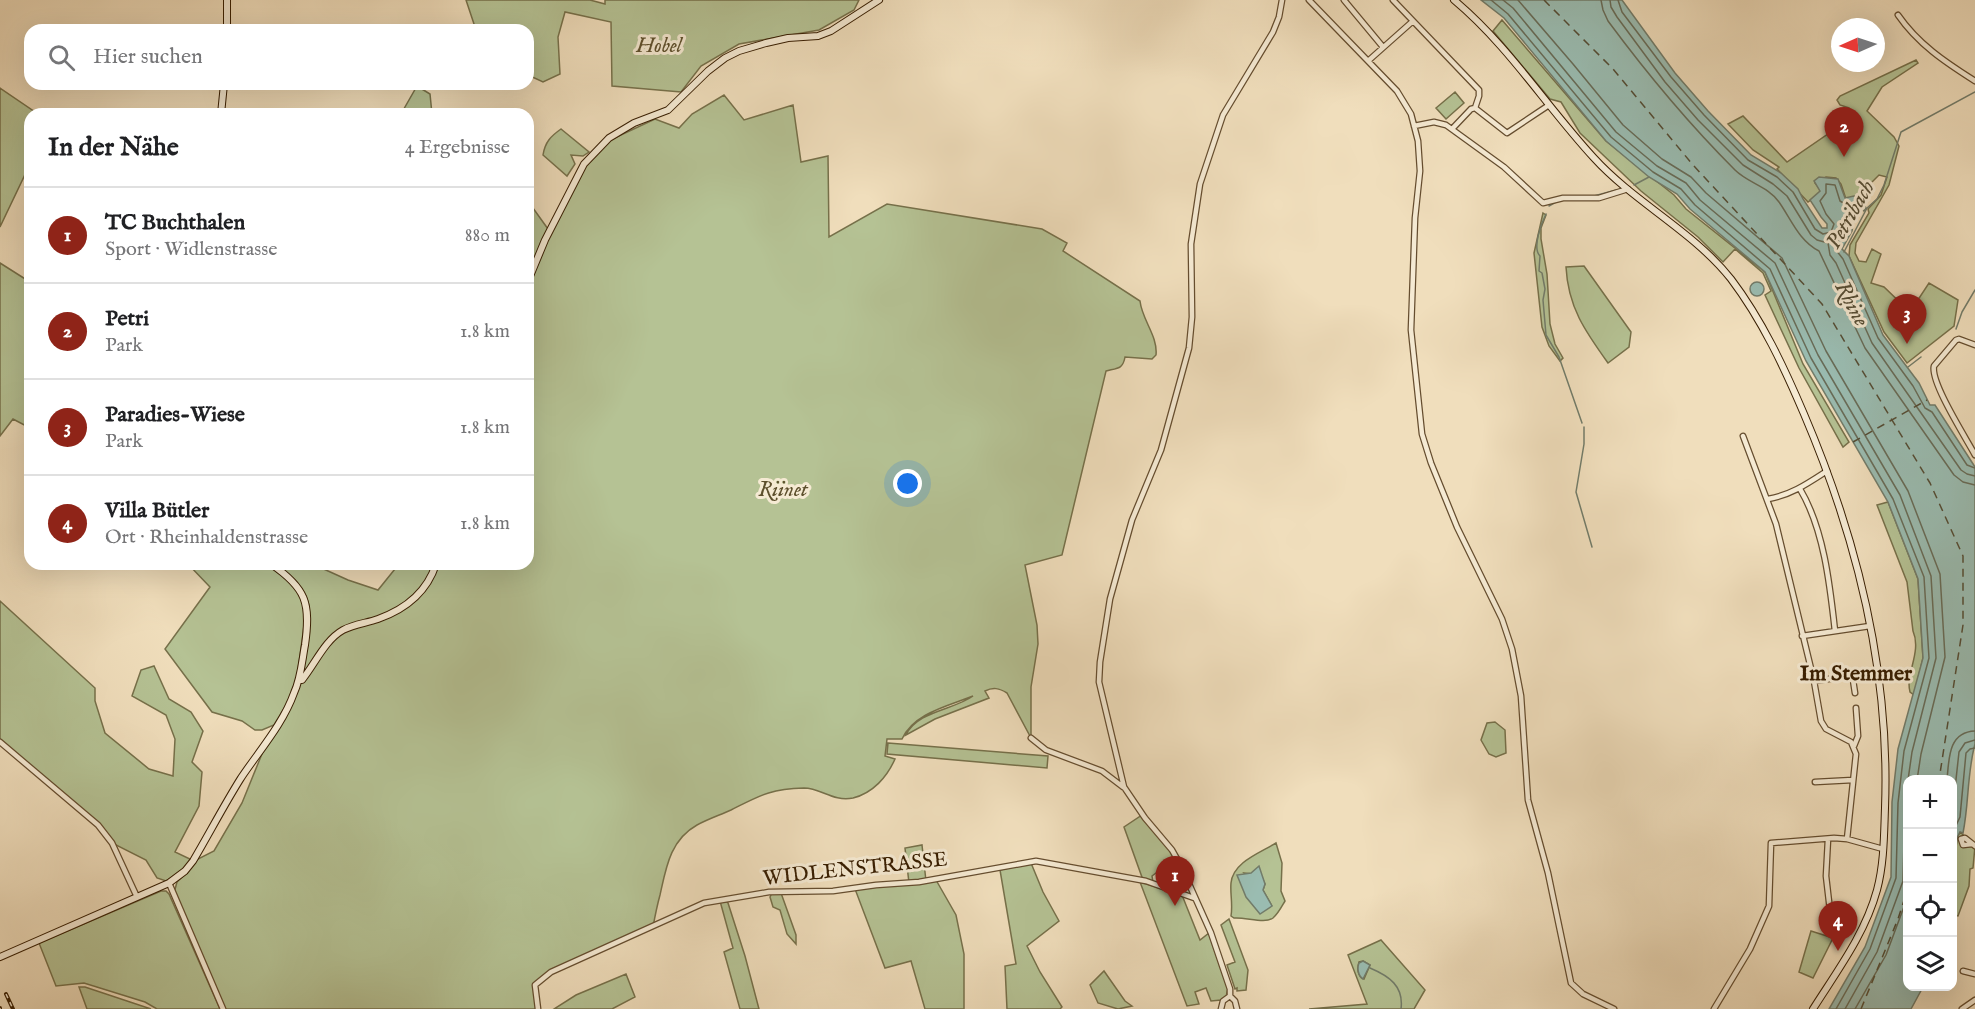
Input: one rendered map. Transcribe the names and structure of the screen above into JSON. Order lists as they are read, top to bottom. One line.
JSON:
{"streets":{"street":["WIDLENSTRASSE"]},"districts":["Im Stemmer"],"water":["Petribach","Rhine"],"parks":["Hobel","Riinet"],"north":"left","page":{"search":"Hier suchen","pins":["2","3","1","4"],"heading":["In der Nähe","4 Ergebnisse"],"list":[{"mark":"1","name":"TC Buchthalen","note":"Sport · Widlenstrasse","value":"880 m"},{"mark":"2","name":"Petri","note":"Park","value":"1.8 km"},{"mark":"3","name":"Paradies-Wiese","note":"Park","value":"1.8 km"},{"mark":"4","name":"Villa Bütler","note":"Ort · Rheinhaldenstrasse","value":"1.8 km"}],"map_buttons":["+","−"]}}
